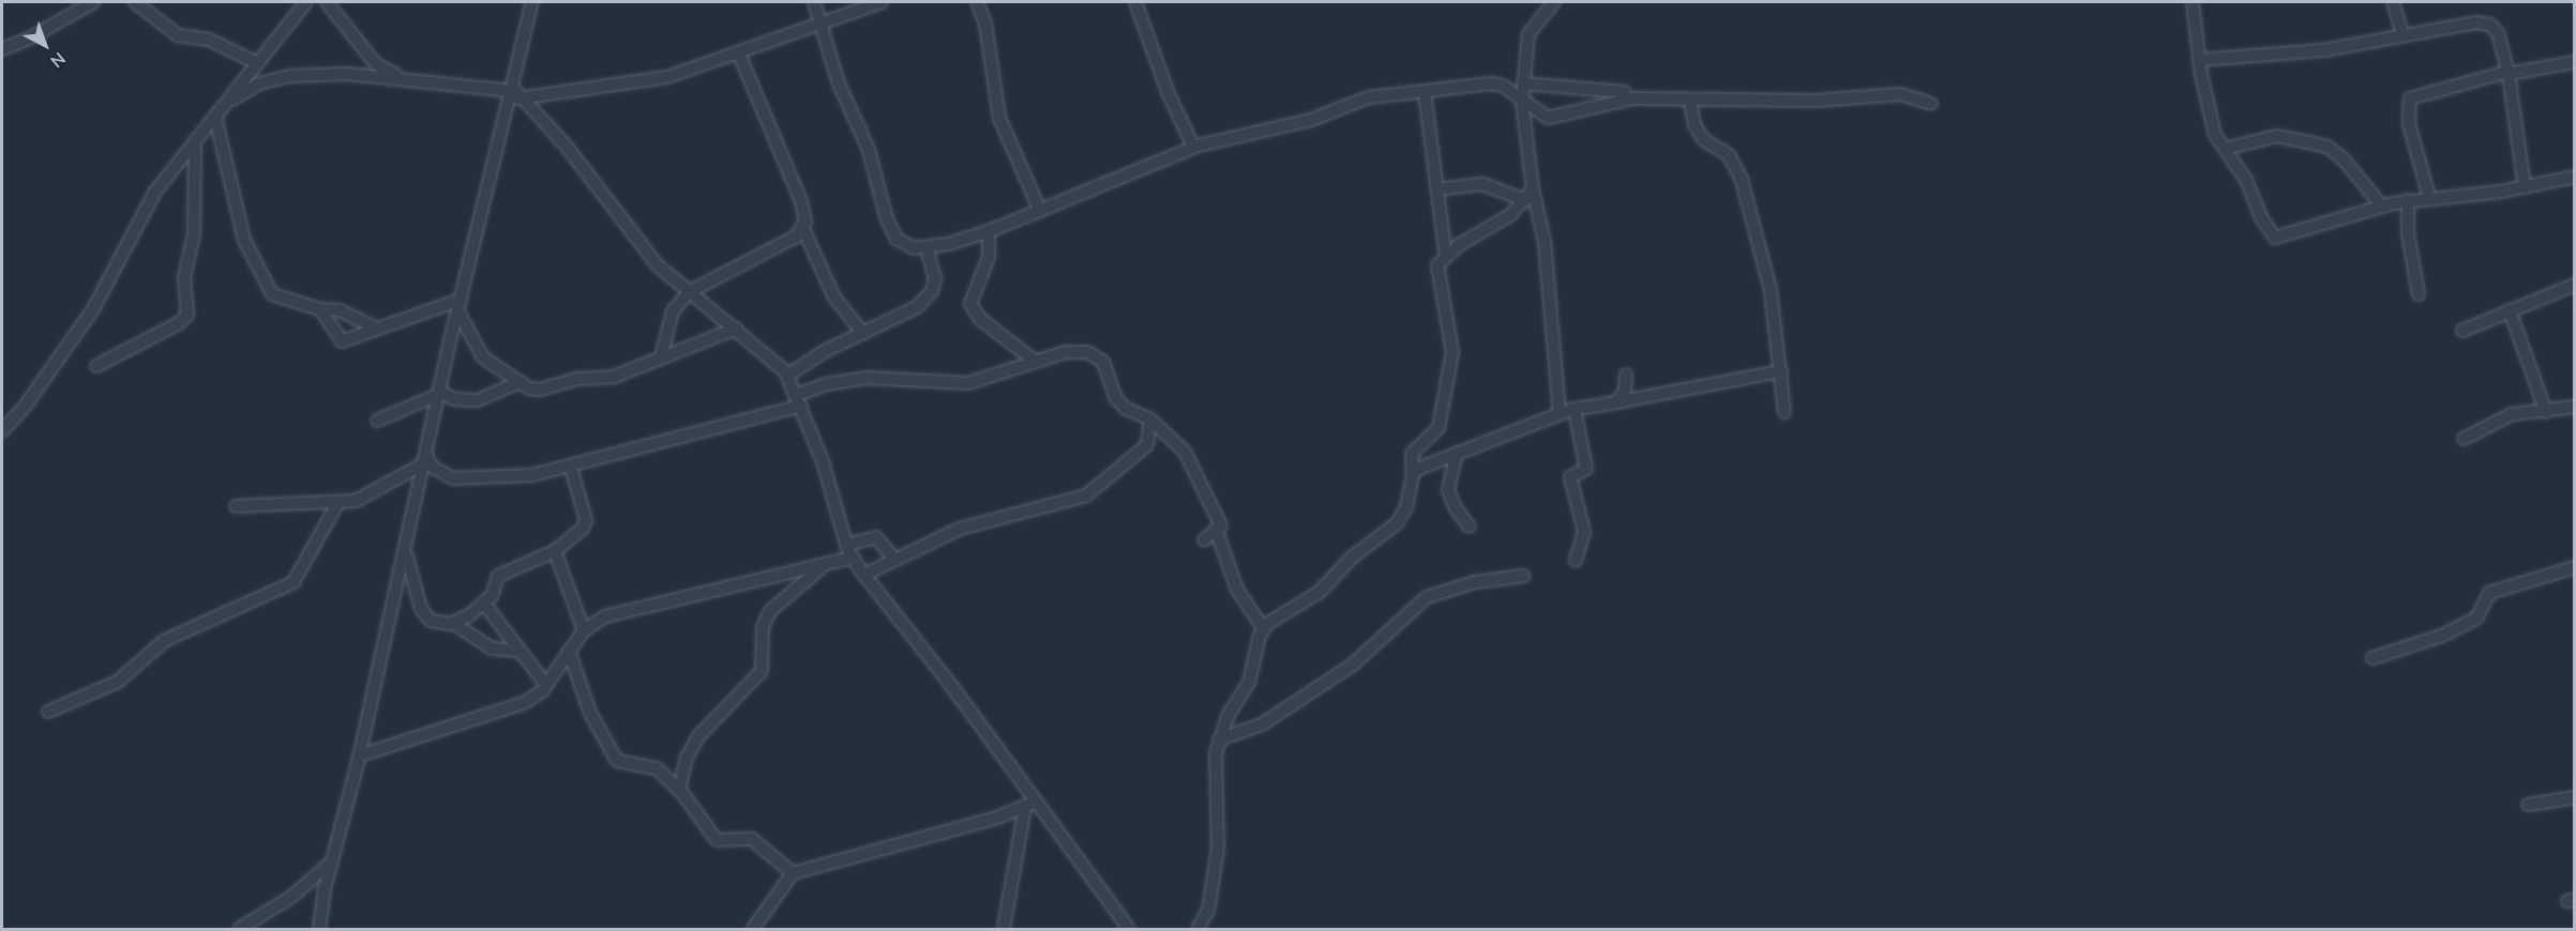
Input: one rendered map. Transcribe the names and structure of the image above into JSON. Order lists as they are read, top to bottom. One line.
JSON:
{"north":"bottom right"}
